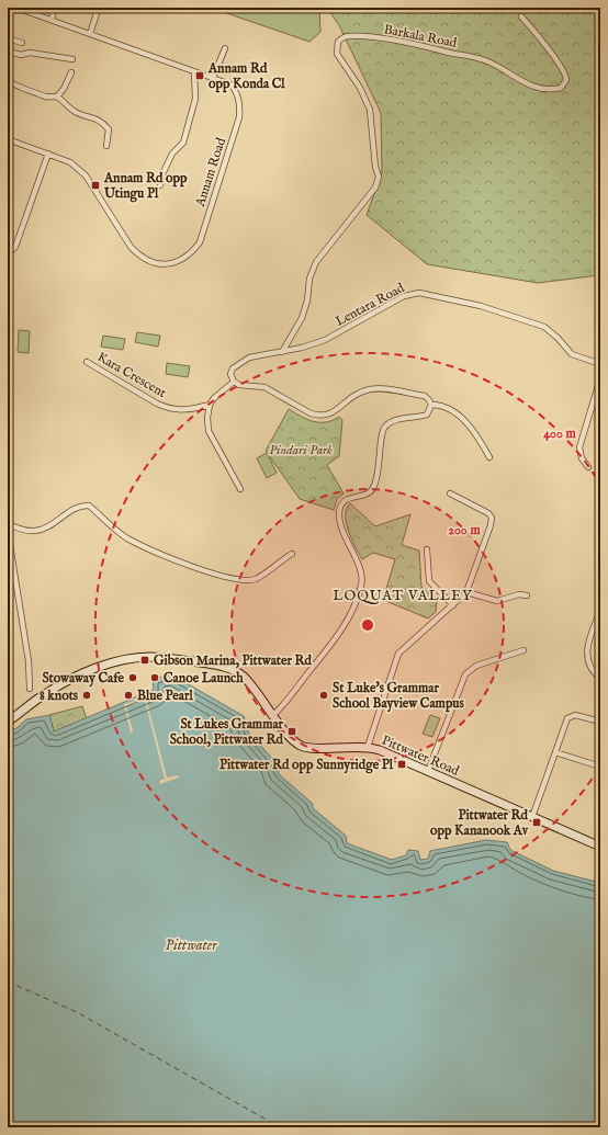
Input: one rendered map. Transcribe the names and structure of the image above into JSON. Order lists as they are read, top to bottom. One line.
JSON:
{"streets":{"main road":["Pittwater Road"],"street":["Barkala Road","Annam Road","Lentara Road","Kara Crescent"]},"crossings":[["Barkala Road","Lentara Road"]],"districts":["LOQUAT VALLEY"],"water":["Pittwater"],"parks":["Pindari Park"],"places":{"transit":["Annam Rd opp Konda Cl","Annam Rd opp Utingu Pl","Gibson Marina, Pittwater Rd","St Lukes Grammar School, Pittwater Rd","Pittwater Rd opp Sunnyridge Pl","Pittwater Rd opp Kananook Av"],"other":["Stowaway Cafe","Canoe Launch","8 knots","Blue Pearl","St Luke's Grammar School Bayview Campus"]},"rings":["400 m","200 m"]}
